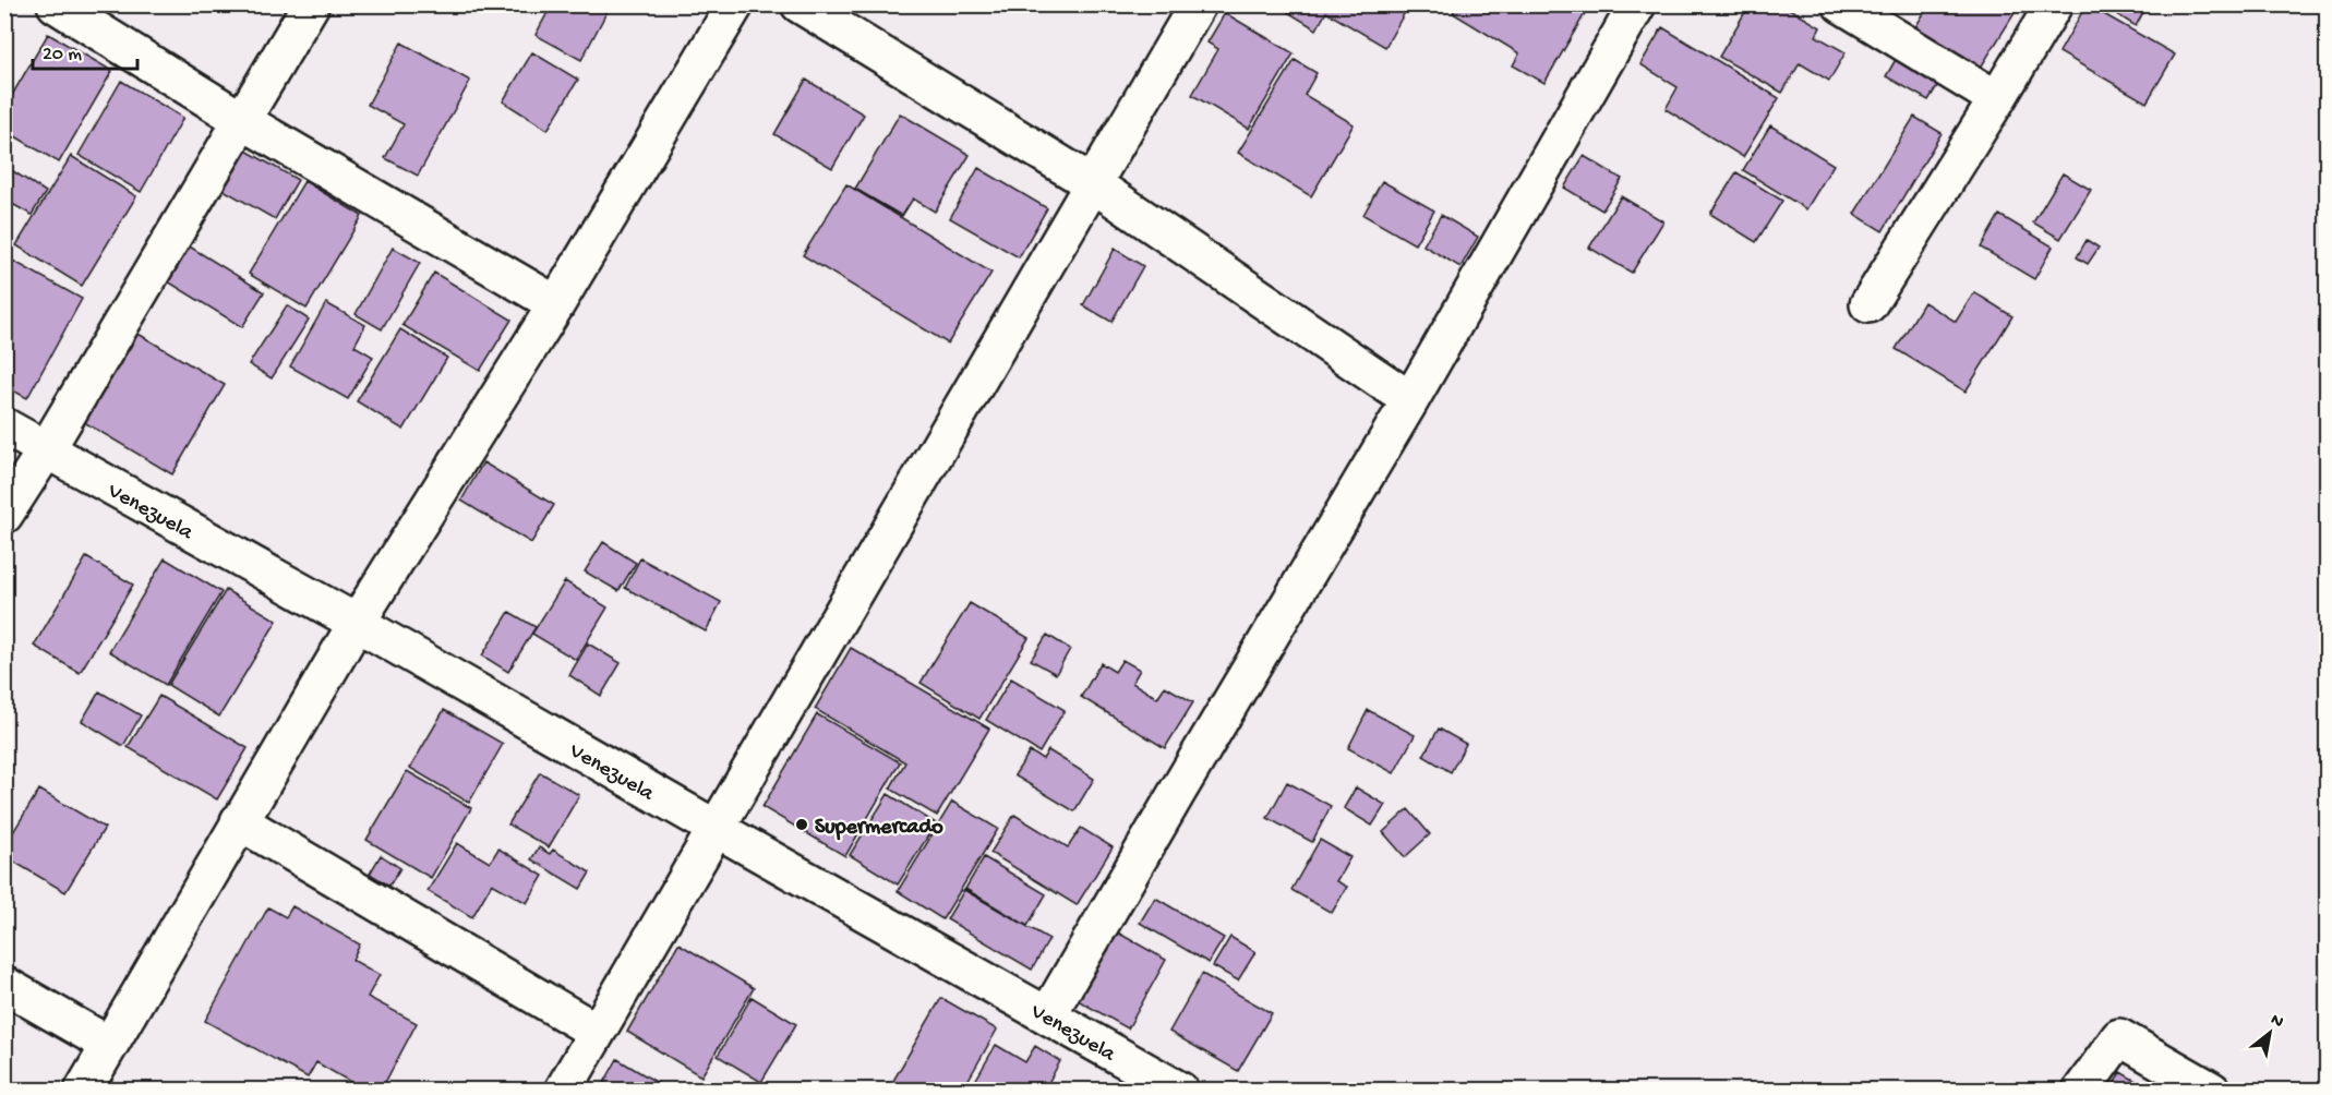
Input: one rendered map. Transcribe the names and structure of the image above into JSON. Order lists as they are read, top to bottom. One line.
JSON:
{"streets":{"street":["Venezuela"]},"places":["Supermercado"],"scale_bar":"20 m","north":"top right"}
